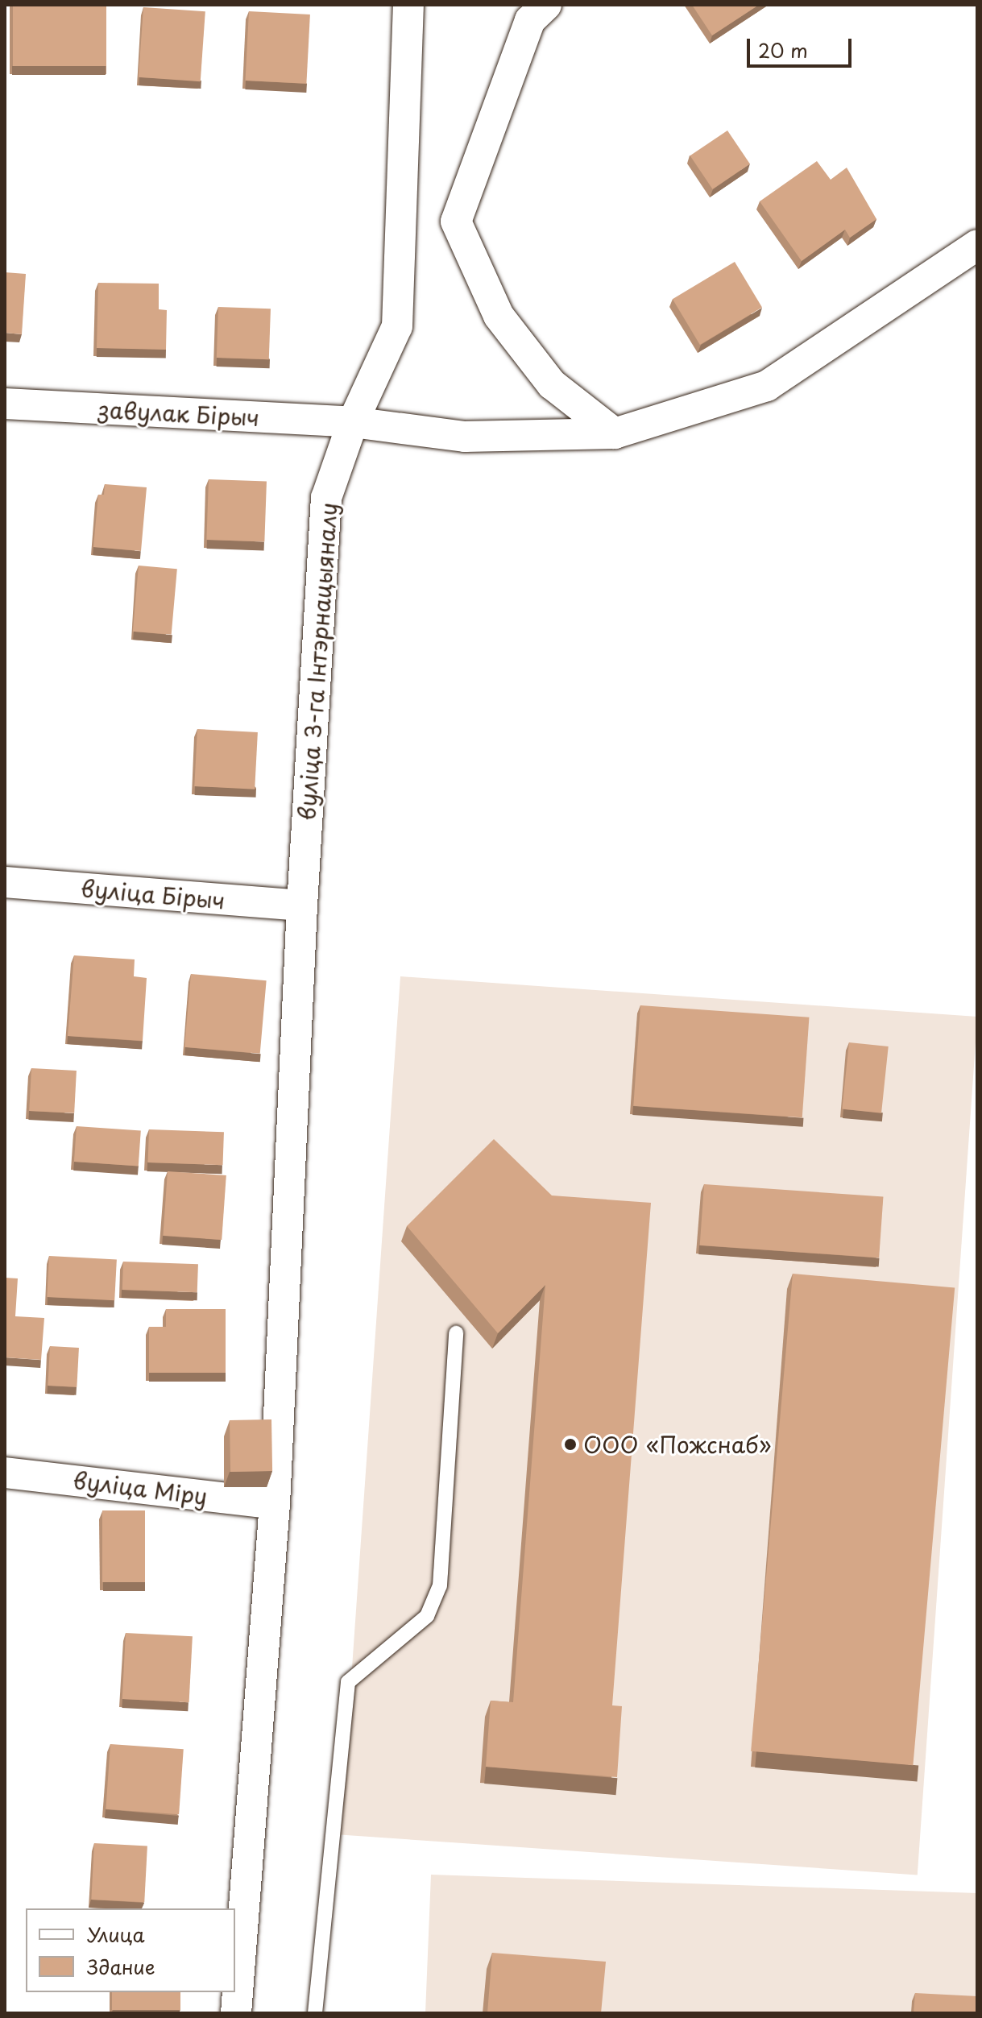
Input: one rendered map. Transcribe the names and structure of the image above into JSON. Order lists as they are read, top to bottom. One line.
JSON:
{"streets":{"street":["завулак Бірыч","вуліца 3-га Інтэрнацыяналу","вуліца Бірыч","вуліца Міру"]},"crossings":[["завулак Бірыч","вуліца 3-га Інтэрнацыяналу"],["вуліца 3-га Інтэрнацыяналу","вуліца Бірыч"],["вуліца 3-га Інтэрнацыяналу","вуліца Міру"]],"places":["ООО «Пожснаб»"],"legend":["Улица","Здание"],"scale_bar":"20 m"}
